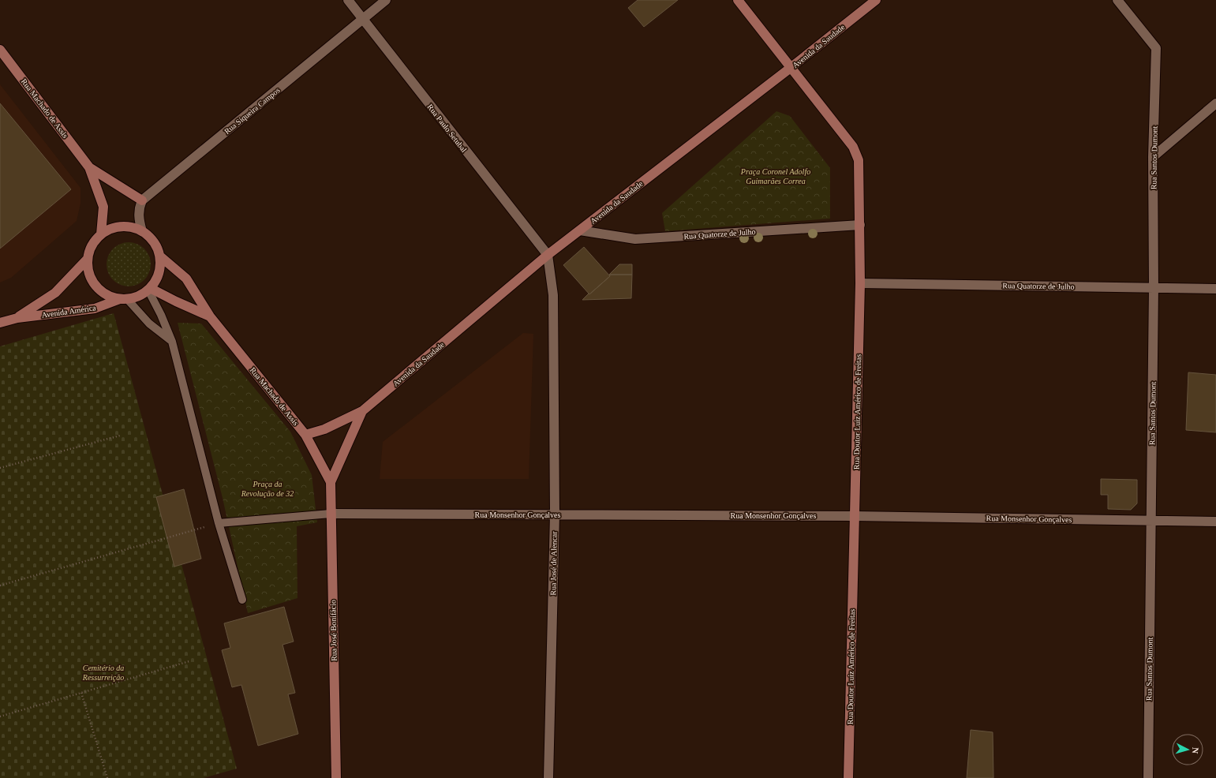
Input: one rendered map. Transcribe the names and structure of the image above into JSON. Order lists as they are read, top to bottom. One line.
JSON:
{"streets":{"street":["Avenida da Saudade","Rua Machado de Assis","Rua Siqueira Campos","Rua Paulo Setubal","Rua Santos Dumont","Rua Quatorze de Julho","Avenida América","Rua Doutor Luiz Américo de Freitas","Rua Monsenhor Gonçalves","Rua José de Alencar","Rua José Bonifácio"]},"crossings":[["Avenida da Saudade","Rua Machado de Assis"],["Avenida da Saudade","Rua Paulo Setubal"],["Avenida da Saudade","Rua Quatorze de Julho"],["Avenida da Saudade","Rua Doutor Luiz Américo de Freitas"],["Avenida da Saudade","Rua José de Alencar"],["Avenida da Saudade","Rua José Bonifácio"],["Rua Machado de Assis","Rua Siqueira Campos"],["Rua Machado de Assis","Avenida América"],["Rua Machado de Assis","Rua José Bonifácio"],["Rua Siqueira Campos","Rua Paulo Setubal"],["Rua Paulo Setubal","Rua José de Alencar"],["Rua Santos Dumont","Rua Quatorze de Julho"],["Rua Santos Dumont","Rua Monsenhor Gonçalves"],["Rua Quatorze de Julho","Rua Doutor Luiz Américo de Freitas"],["Rua Doutor Luiz Américo de Freitas","Rua Monsenhor Gonçalves"],["Rua Monsenhor Gonçalves","Rua José de Alencar"],["Rua Monsenhor Gonçalves","Rua José Bonifácio"]],"parks":["Praça Coronel Adolfo Guimarães Correa","Praça da Revolução de 32","Cemitério da Ressurreição"],"north":"right"}
